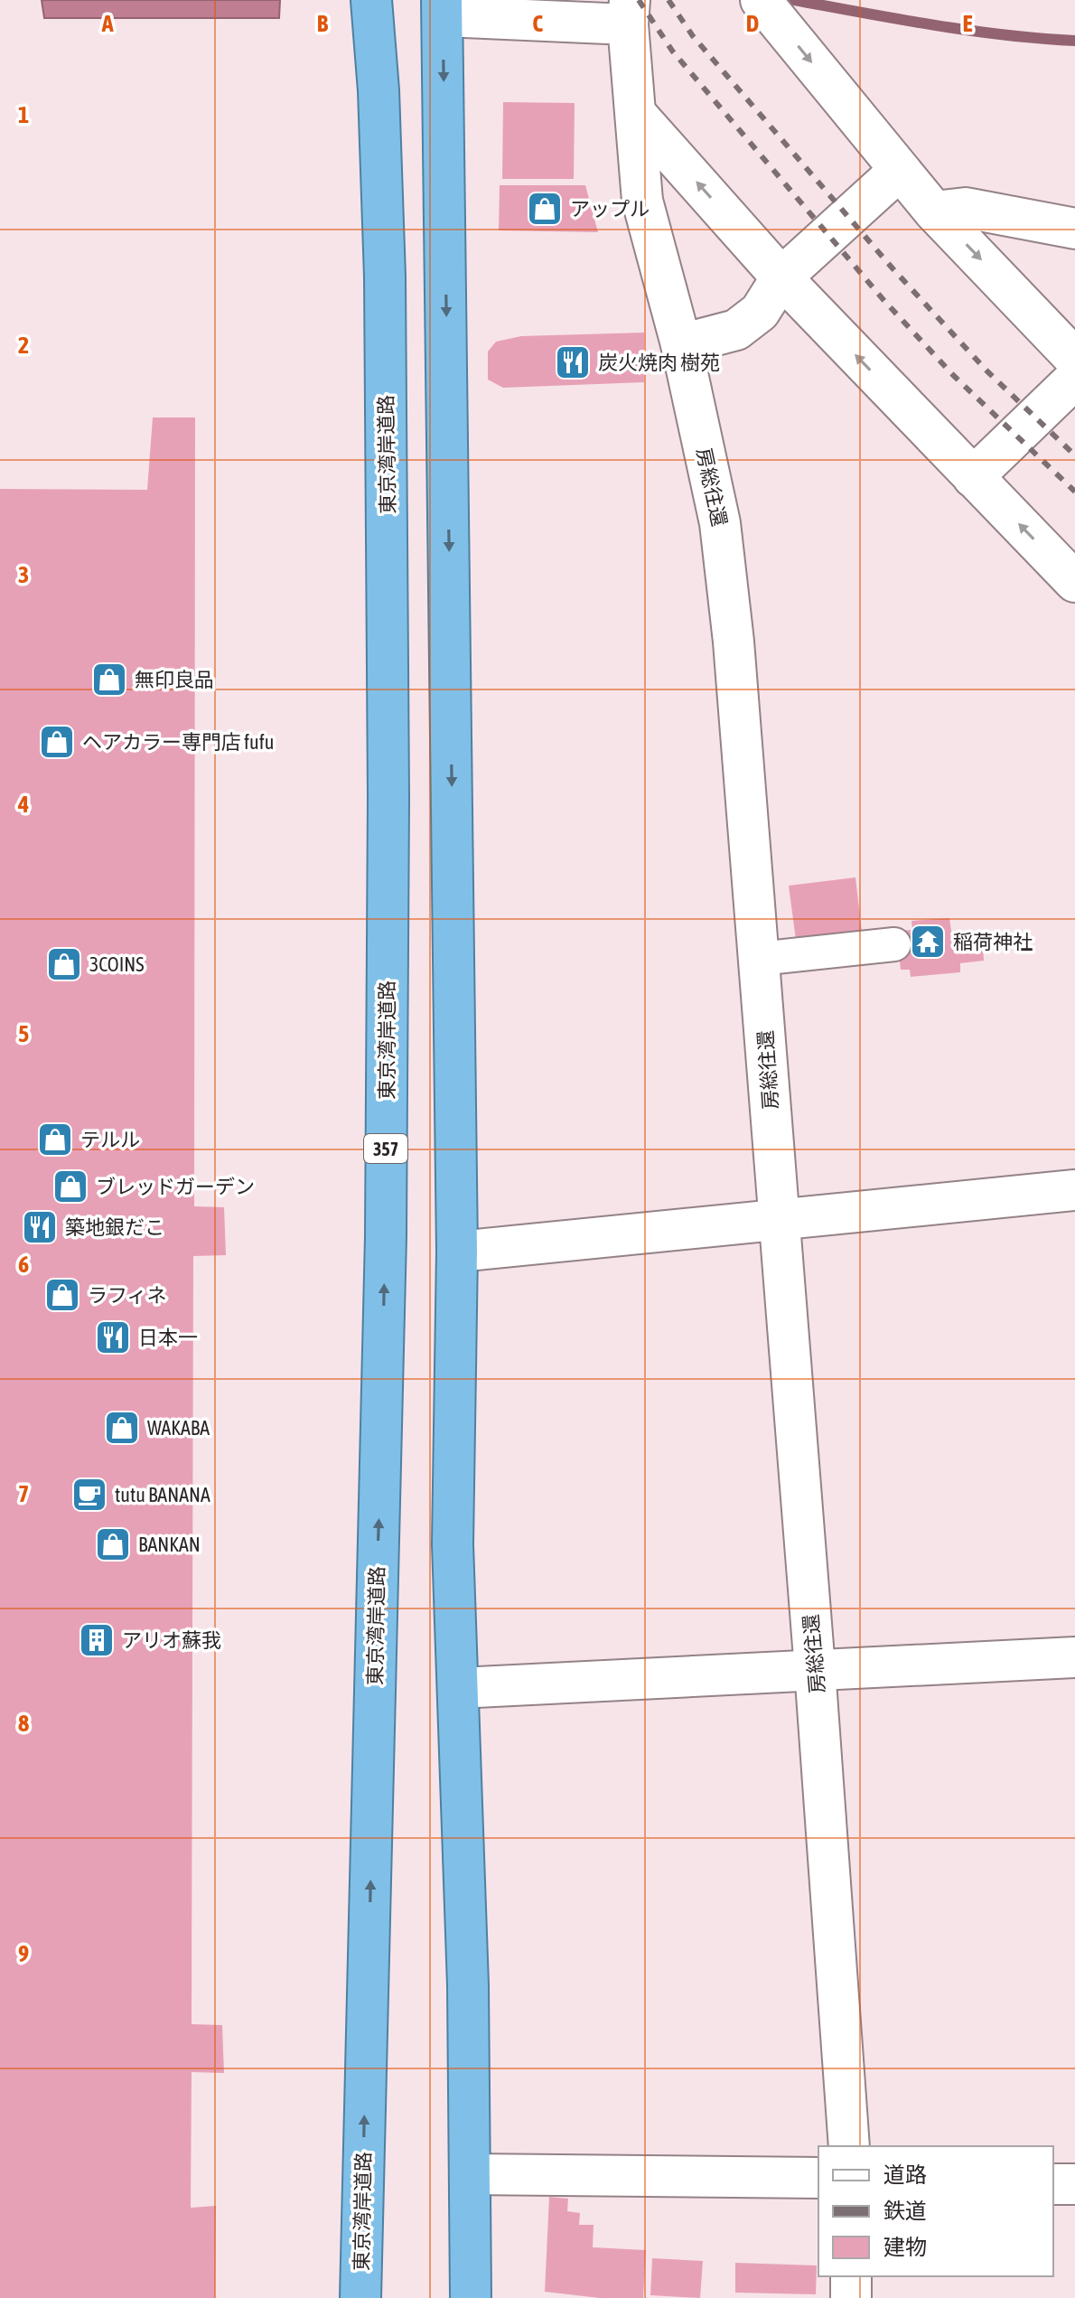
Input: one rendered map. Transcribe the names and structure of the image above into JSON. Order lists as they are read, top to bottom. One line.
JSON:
{"streets":{"highway":["東京湾岸道路","357"],"street":["房総往還"]},"places":{"shop":["アップル","無印良品","ヘアカラー専門店 fufu","3COINS","テルル","ブレッドガーデン","ラフィネ","WAKABA","BANKAN"],"restaurant":["炭火焼肉 樹苑","築地銀だこ","日本一"],"temple":["稲荷神社"],"cafe":["tutu BANANA"],"building":["アリオ蘇我"]},"legend":["道路","鉄道","建物"],"grid":{"columns":["A","B","C","D","E"],"rows":["1","2","3","4","5","6","7","8","9"]}}
